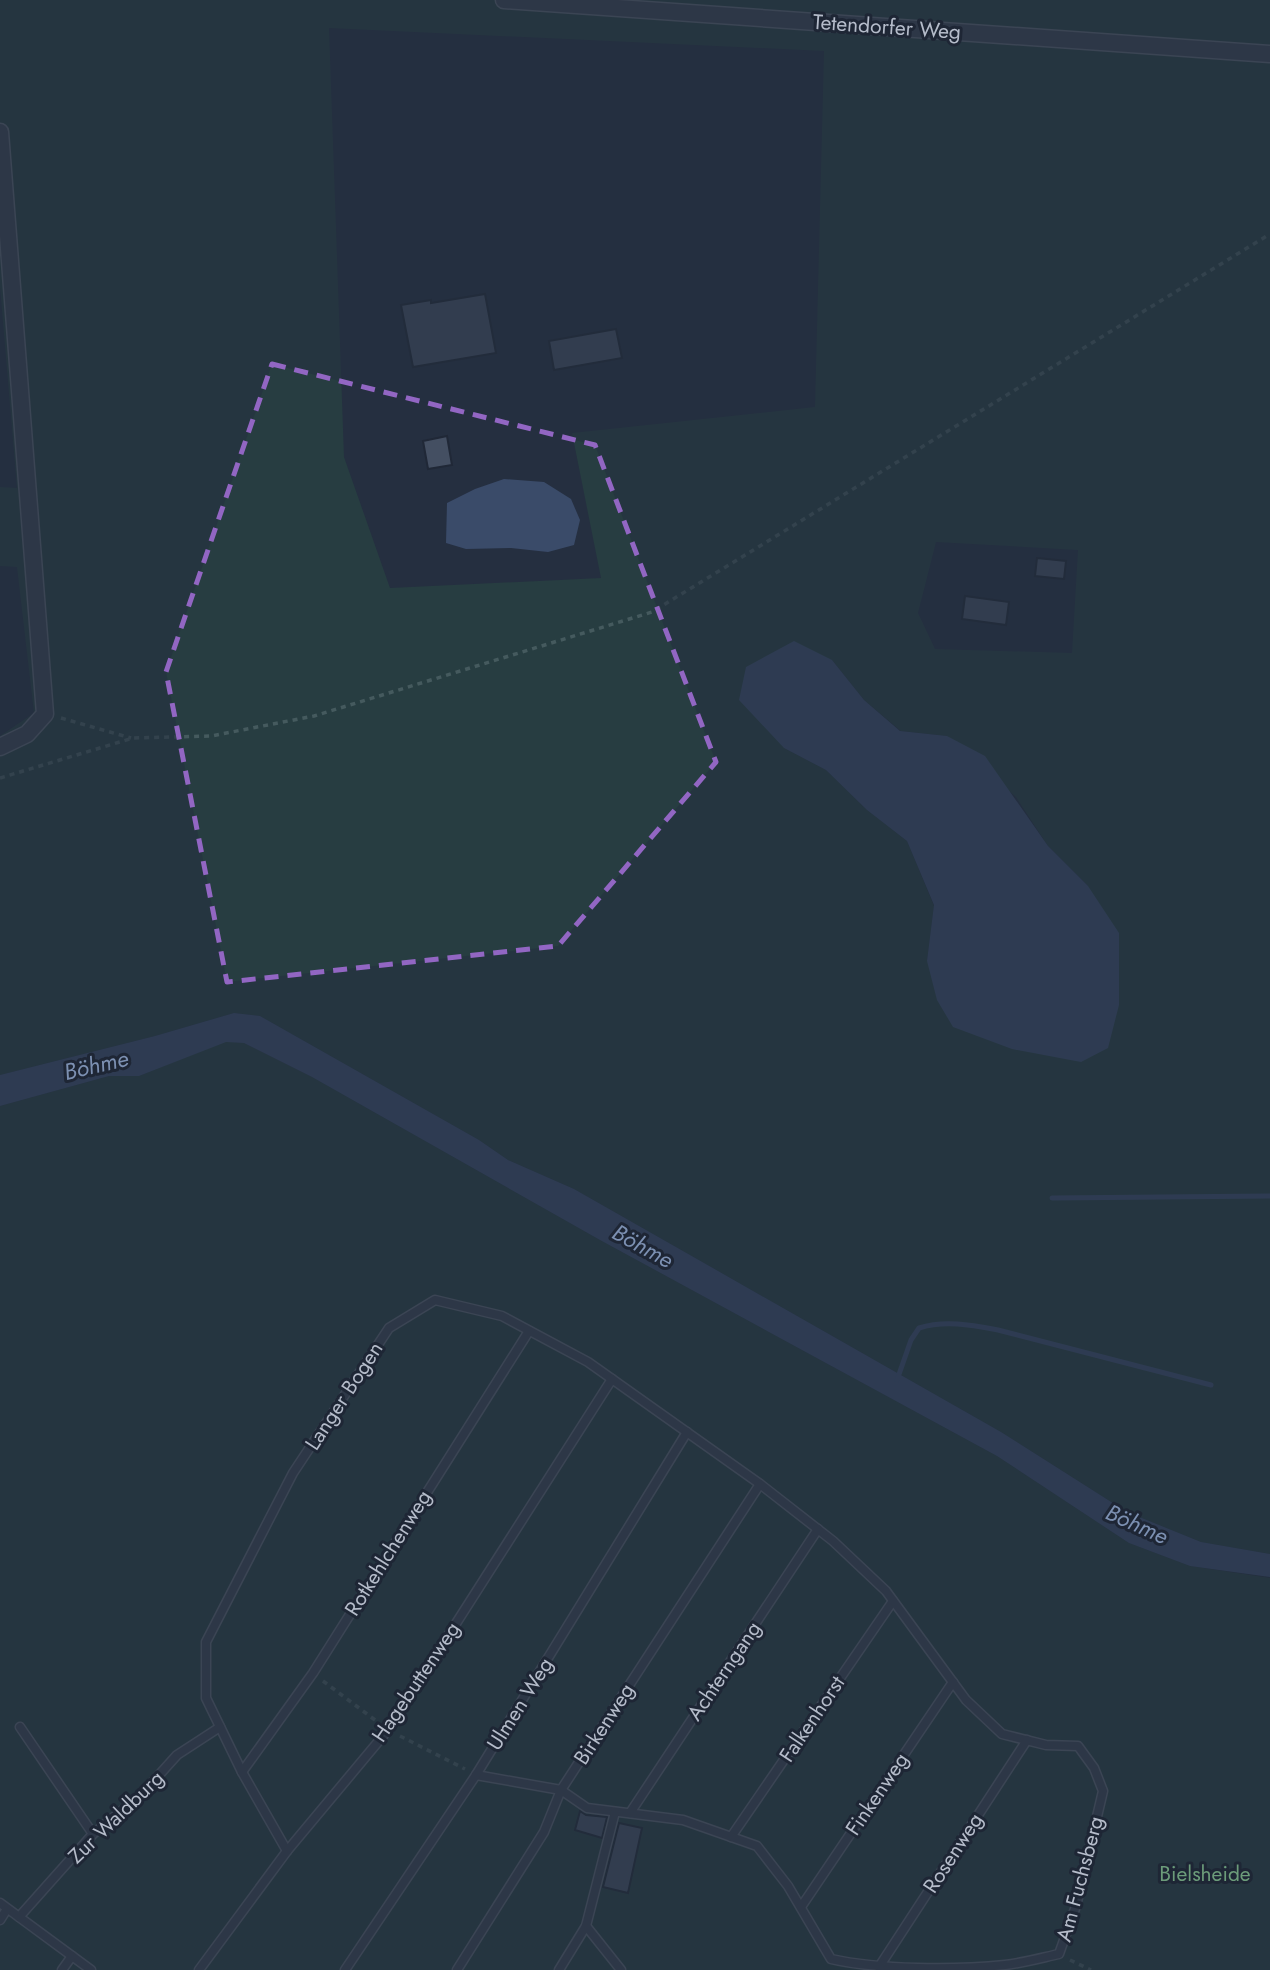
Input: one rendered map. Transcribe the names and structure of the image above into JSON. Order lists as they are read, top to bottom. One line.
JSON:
{"streets":{"street":["Tetendorfer Weg"],"lane":["Langer Bogen","Rotkehlchenweg","Achterngang","Hagebuttenweg","Ulmen Weg","Falkenhorst","Birkenweg","Finkenweg","Zur Waldburg","Rosenweg","Am Fuchsberg"]},"crossings":[["Langer Bogen","Rotkehlchenweg"],["Langer Bogen","Hagebuttenweg"],["Langer Bogen","Ulmen Weg"],["Langer Bogen","Birkenweg"],["Langer Bogen","Zur Waldburg"],["Langer Bogen","Am Fuchsberg"],["Achterngang","Am Fuchsberg"],["Ulmen Weg","Am Fuchsberg"],["Falkenhorst","Am Fuchsberg"],["Birkenweg","Am Fuchsberg"],["Finkenweg","Am Fuchsberg"],["Rosenweg","Am Fuchsberg"]],"water":["Böhme"],"parks":["Bielsheide"]}
